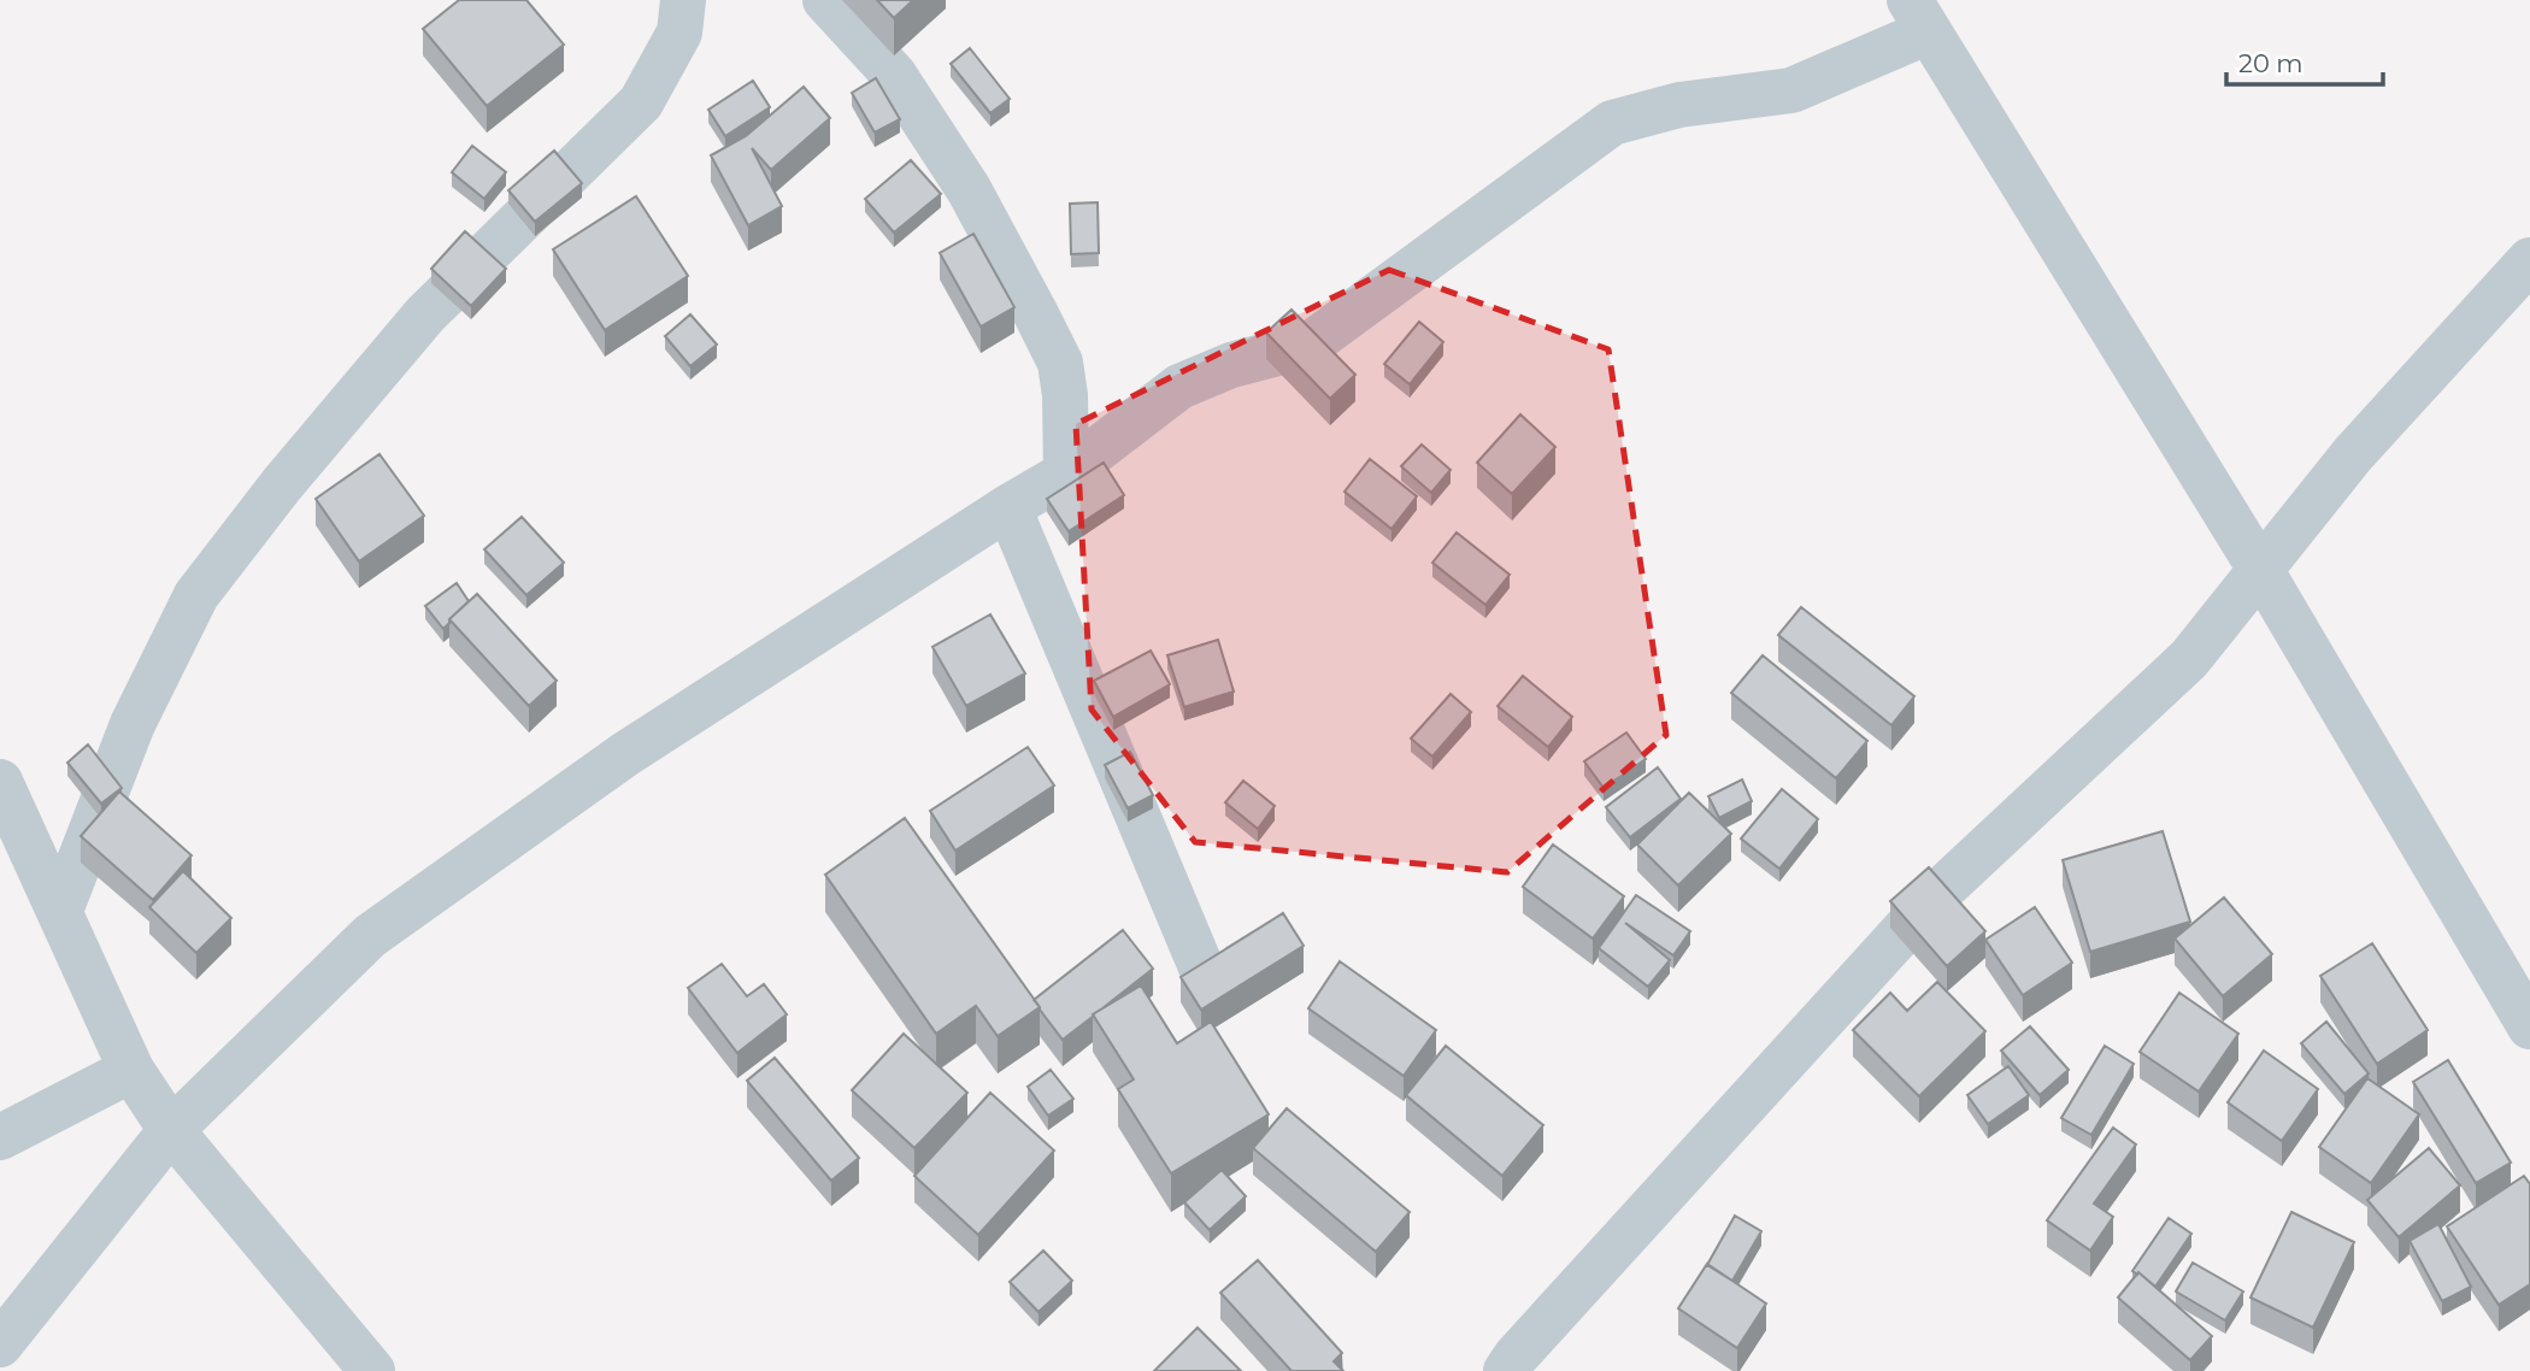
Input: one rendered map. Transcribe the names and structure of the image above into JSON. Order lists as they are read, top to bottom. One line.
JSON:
{"scale_bar":"20 m"}
